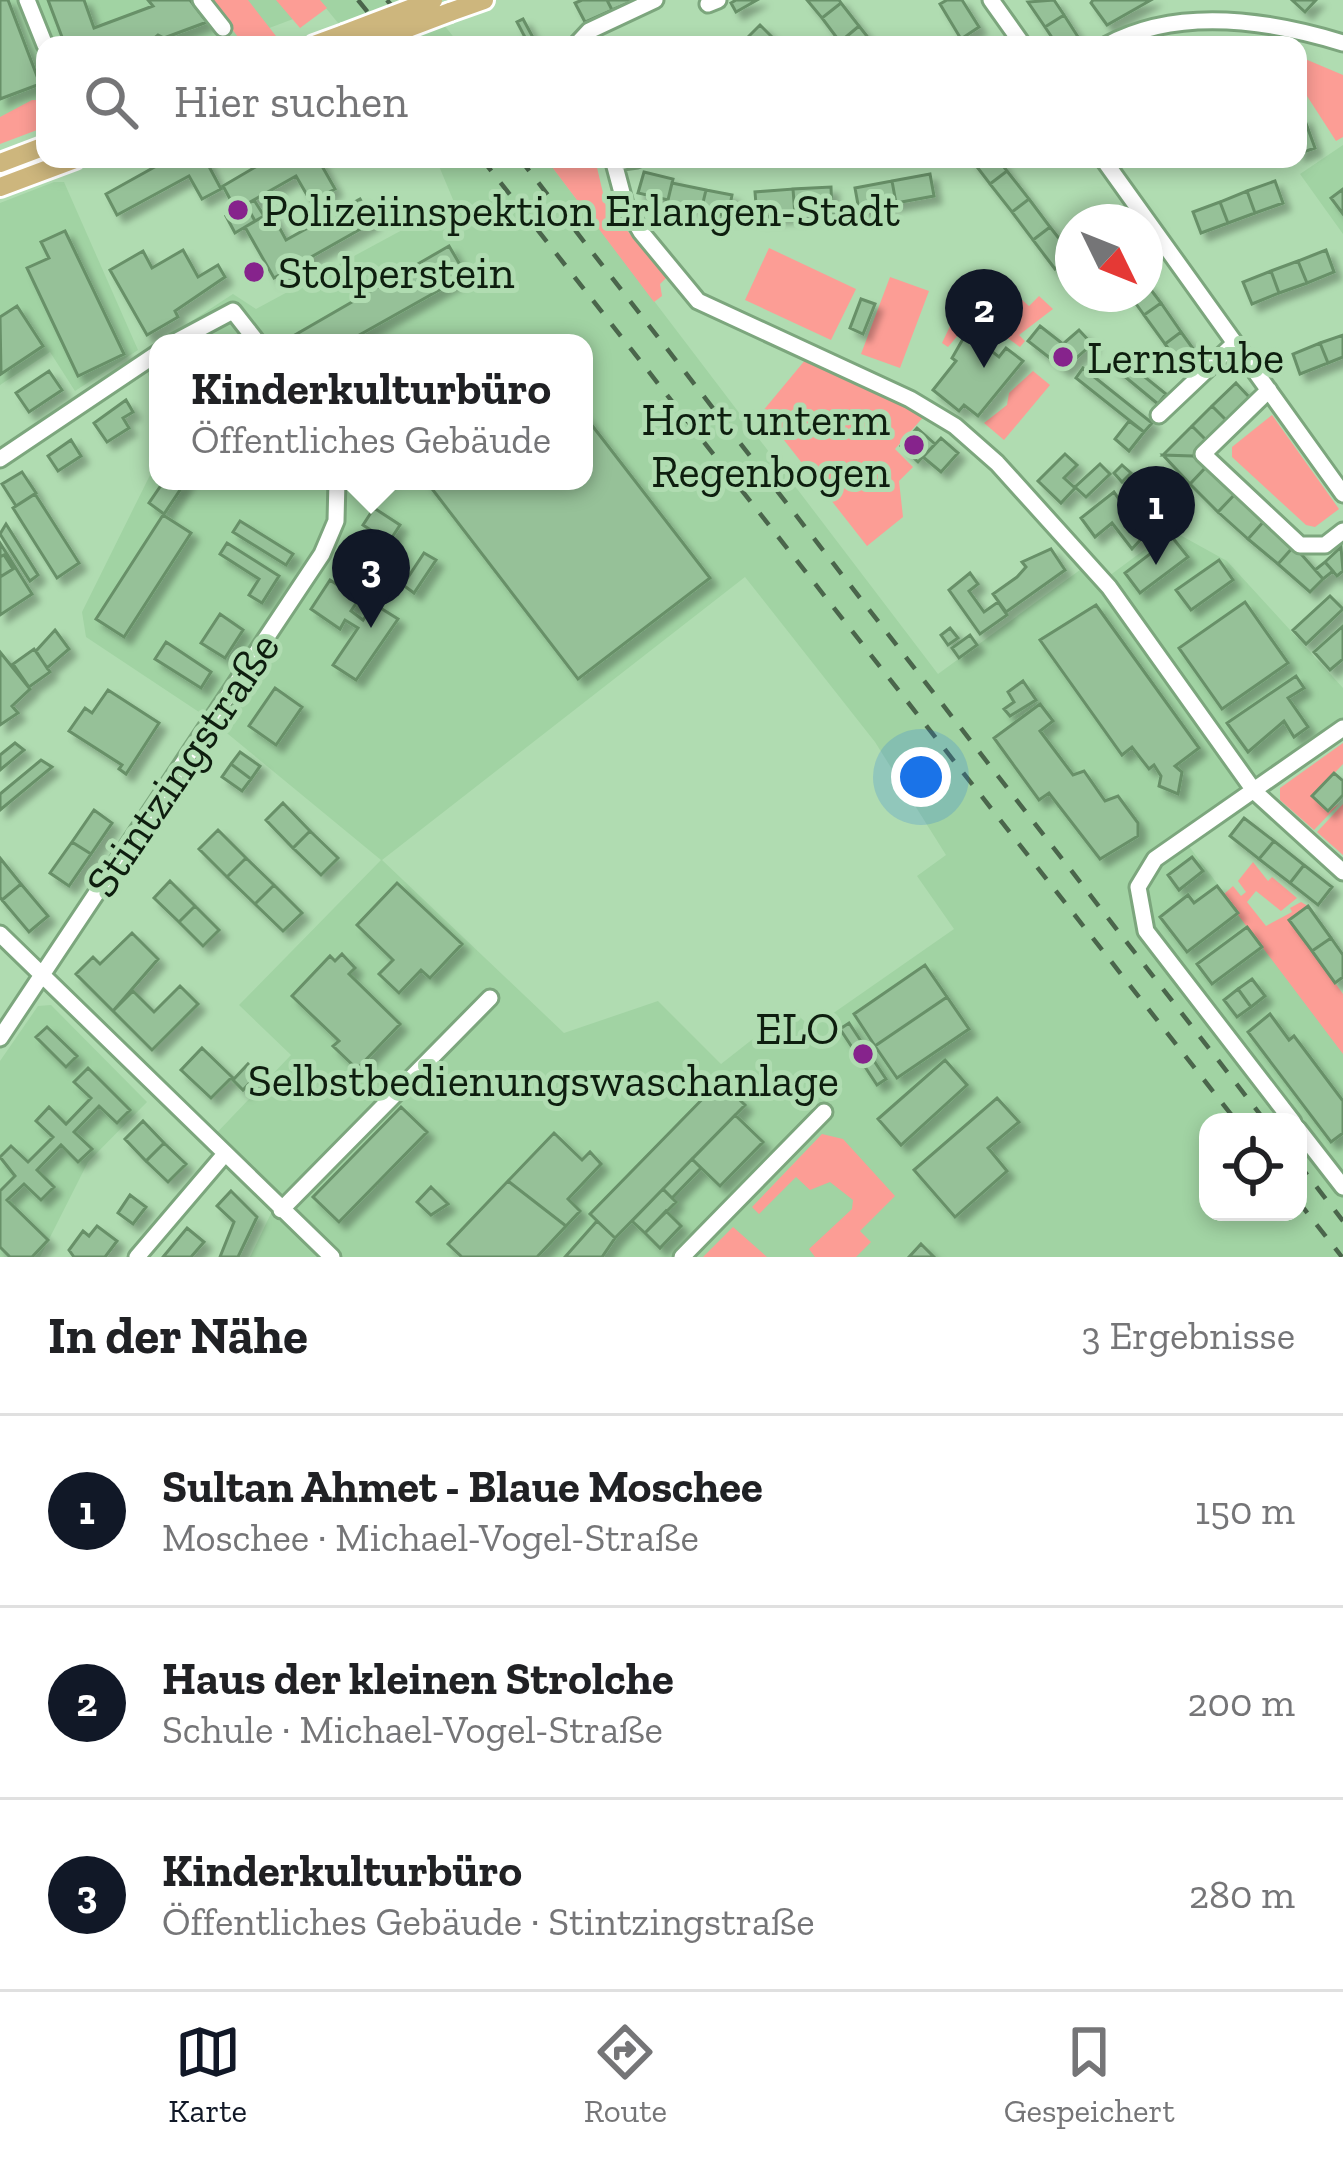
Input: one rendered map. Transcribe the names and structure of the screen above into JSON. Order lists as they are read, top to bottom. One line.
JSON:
{"streets":{"street":["Stintzingstraße"]},"places":["Polizeiinspektion Erlangen-Stadt","Stolperstein","Lernstube","Hort unterm Regenbogen","ELO Selbstbedienungswaschanlage"],"north":"bottom right","page":{"search":"Hier suchen","pins":["2","1","3"],"popup":["Kinderkulturbüro","Öffentliches Gebäude"],"heading":["In der Nähe","3 Ergebnisse"],"list":[{"mark":"1","name":"Sultan Ahmet - Blaue Moschee","note":"Moschee · Michael-Vogel-Straße","value":"150 m"},{"mark":"2","name":"Haus der kleinen Strolche","note":"Schule · Michael-Vogel-Straße","value":"200 m"},{"mark":"3","name":"Kinderkulturbüro","note":"Öffentliches Gebäude · Stintzingstraße","value":"280 m"}],"nav":["Karte","Route","Gespeichert"]}}
